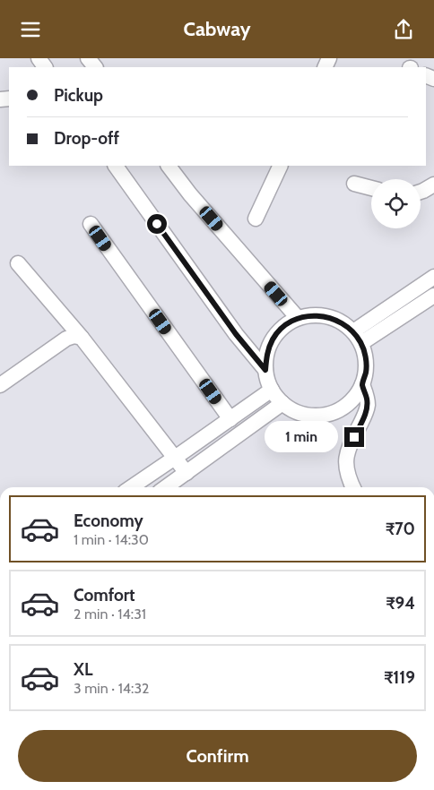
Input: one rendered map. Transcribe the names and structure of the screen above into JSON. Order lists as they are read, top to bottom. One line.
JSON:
{"page":{"header":"Cabway","banner":["Pickup","Drop-off"],"bubble":"1 min","list":[{"name":"Economy","note":"1 min · 14:30","value":"₹70"},{"name":"Comfort","note":"2 min · 14:31","value":"₹94"},{"name":"XL","note":"3 min · 14:32","value":"₹119"}],"buttons":"Confirm"}}
